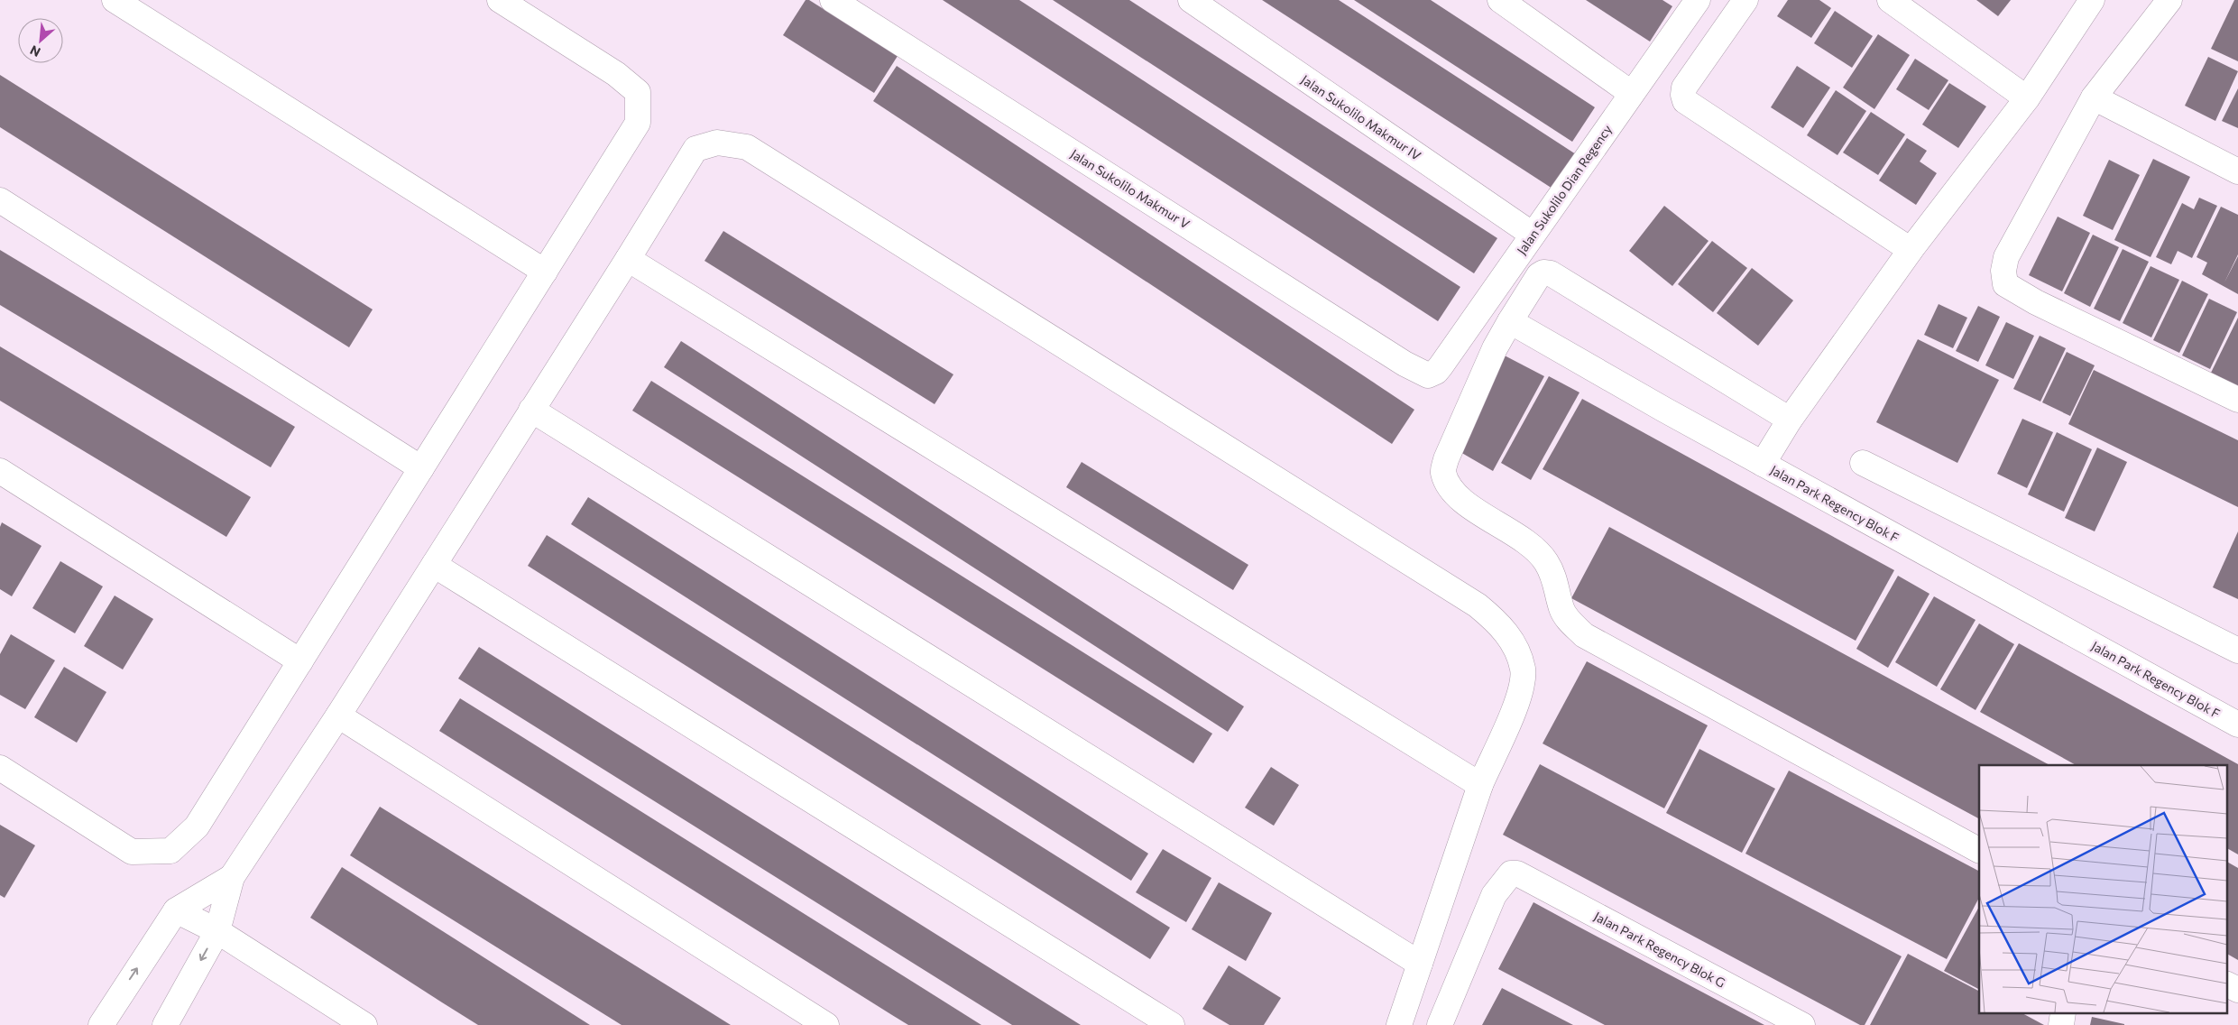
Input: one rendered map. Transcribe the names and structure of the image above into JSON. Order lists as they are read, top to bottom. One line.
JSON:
{"streets":{"street":["Jalan Sukolilo Makmur IV","Jalan Sukolilo Makmur V","Jalan Sukolilo Dian Regency","Jalan Park Regency Blok F","Jalan Park Regency Blok G"]},"crossings":[["Jalan Sukolilo Makmur IV","Jalan Sukolilo Dian Regency"],["Jalan Sukolilo Makmur V","Jalan Sukolilo Dian Regency"]],"north":"bottom left"}
